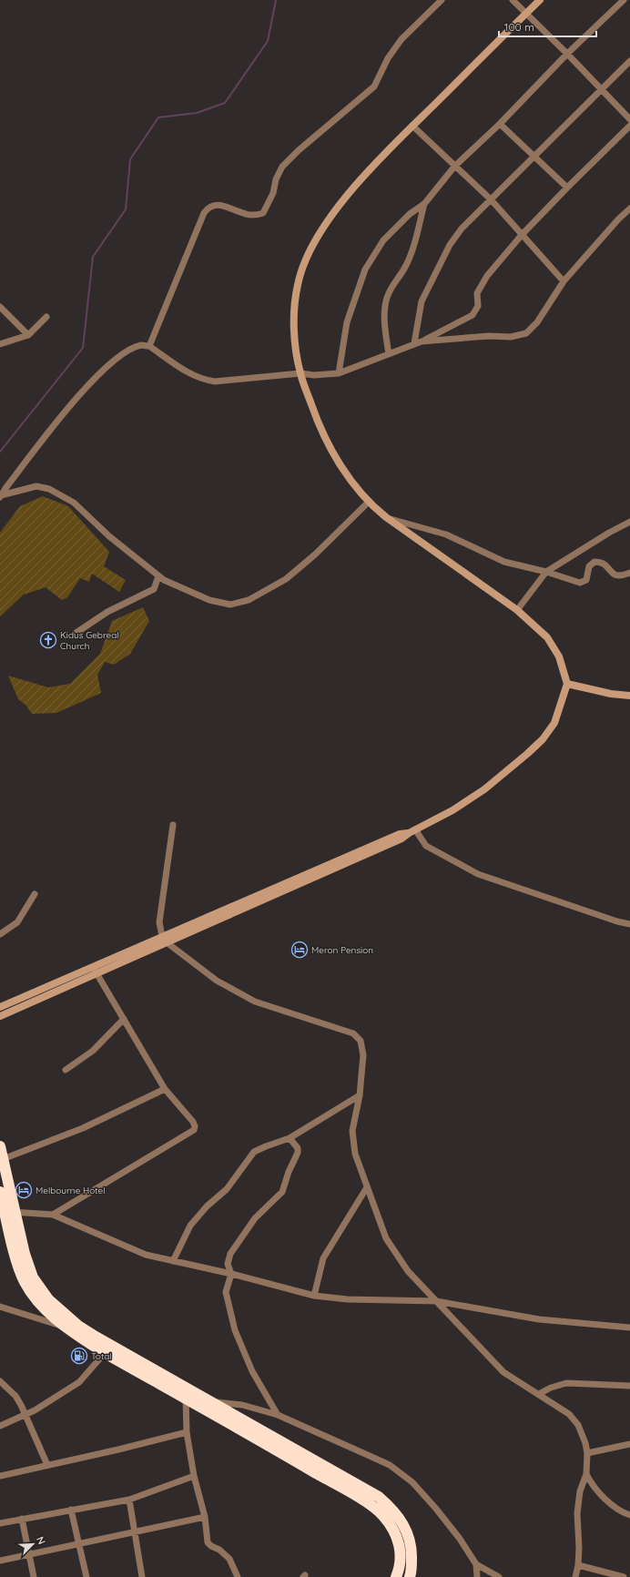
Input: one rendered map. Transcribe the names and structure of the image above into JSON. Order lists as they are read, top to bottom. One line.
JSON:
{"places":{"church":["Kidus Gebreal Church"],"hotel":["Meron Pension","Melbourne Hotel"],"fuel station":["Total"]},"scale_bar":"100 m","north":"top right"}
